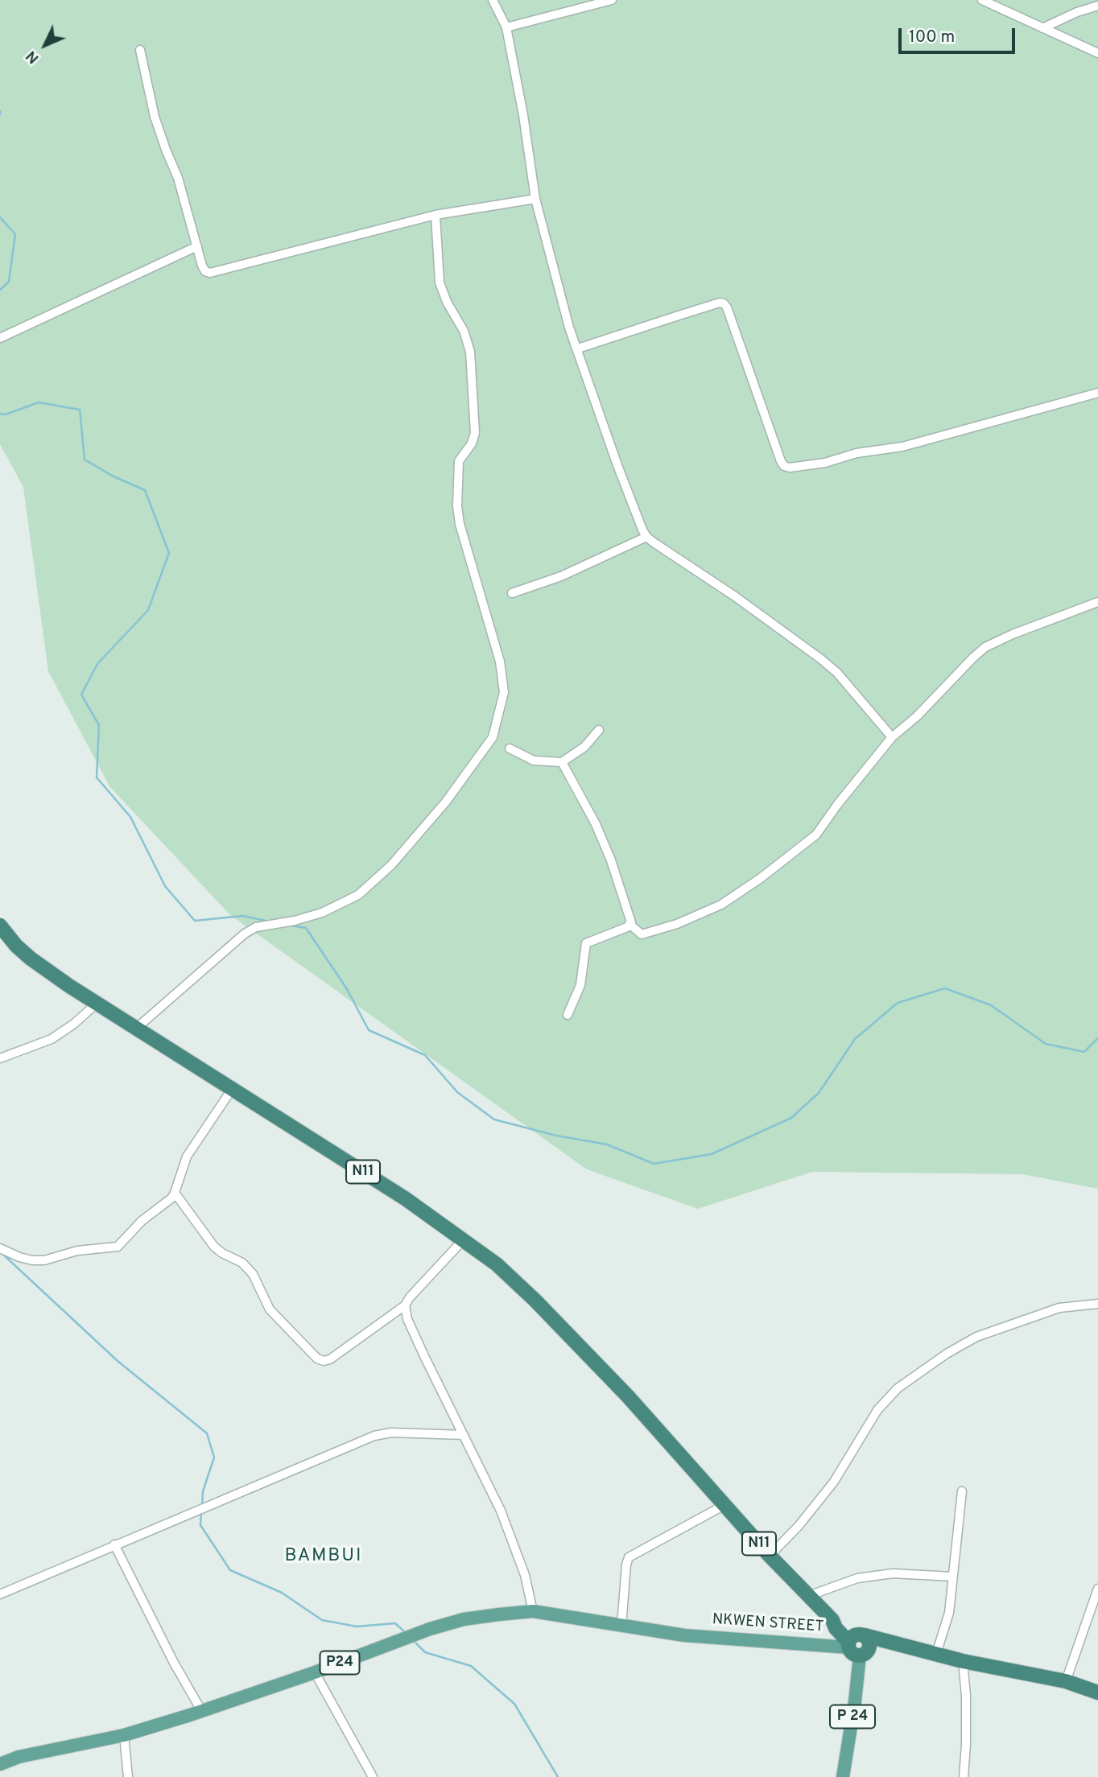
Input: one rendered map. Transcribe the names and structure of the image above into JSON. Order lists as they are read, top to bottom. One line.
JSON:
{"streets":{"highway":["N11"],"main road":["NKWEN STREET","P24","P 24"]},"crossings":[["N11","NKWEN STREET"],["N11","P 24"],["NKWEN STREET","P24"],["NKWEN STREET","P 24"]],"districts":["BAMBUI"],"scale_bar":"100 m","north":"bottom left"}
